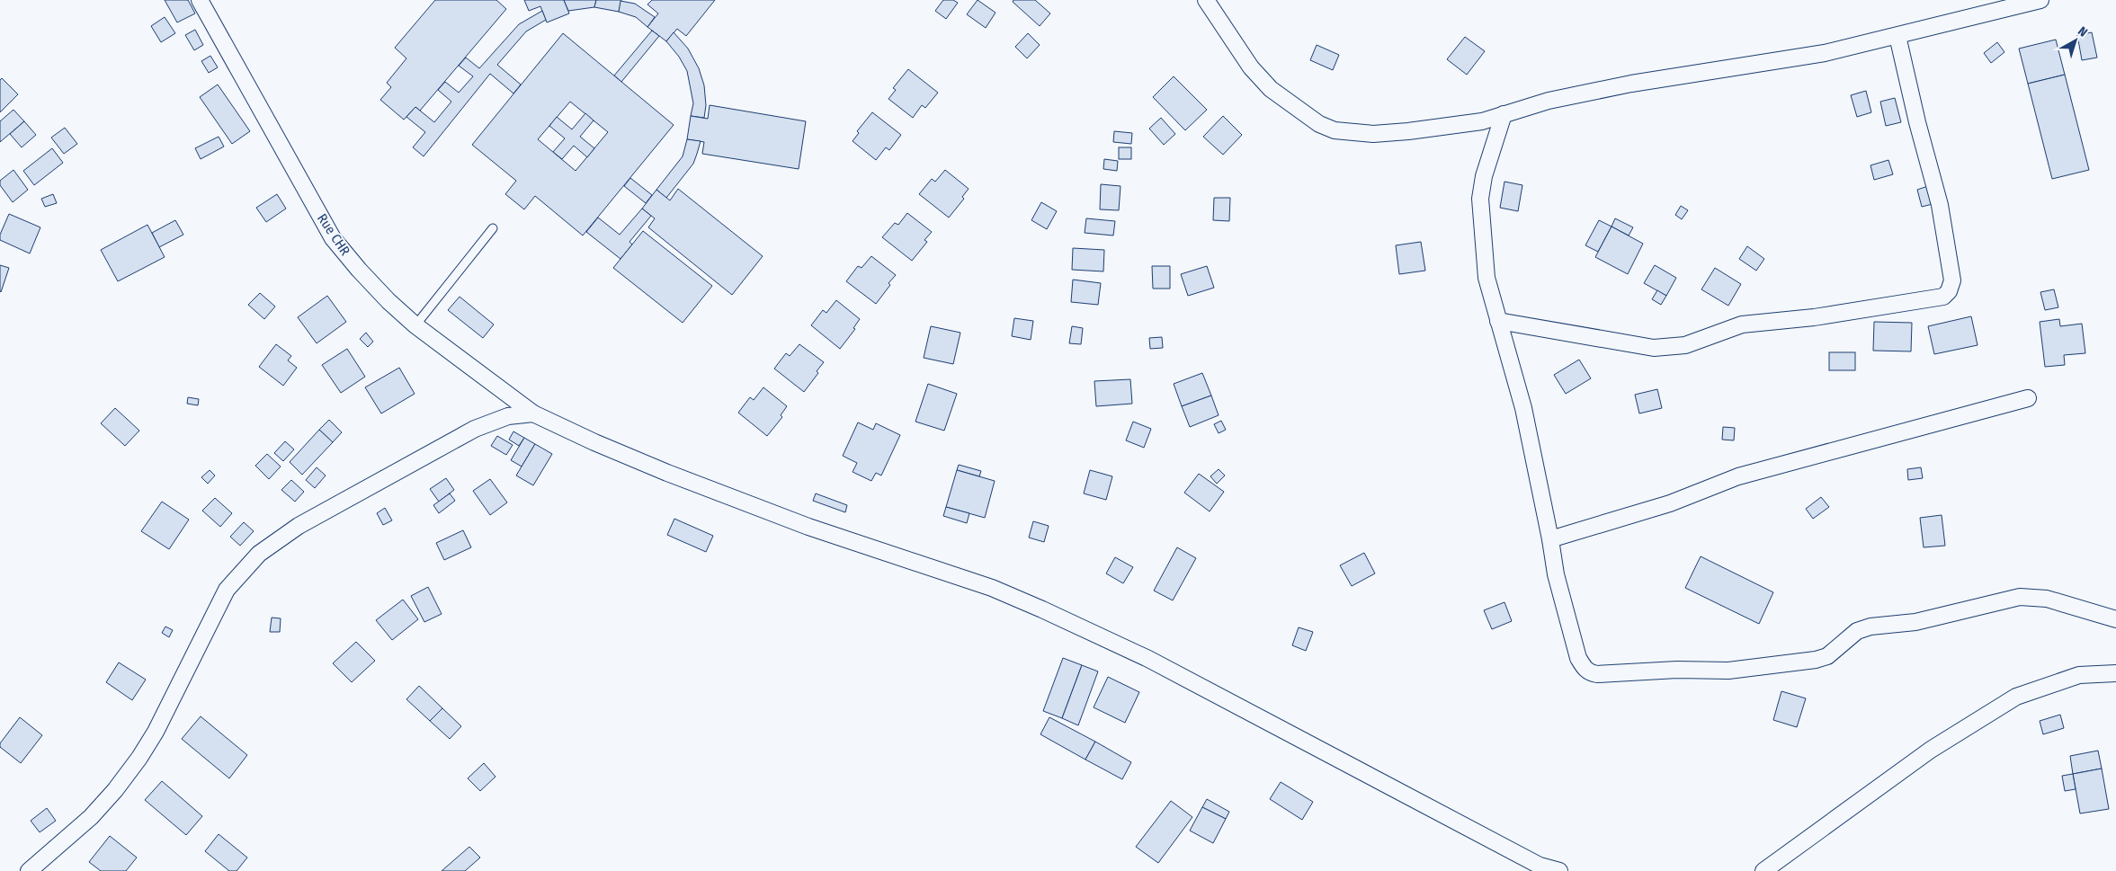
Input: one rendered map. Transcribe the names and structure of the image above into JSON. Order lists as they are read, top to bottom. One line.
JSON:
{"streets":{"street":["Rue CHR"]},"north":"top right"}
